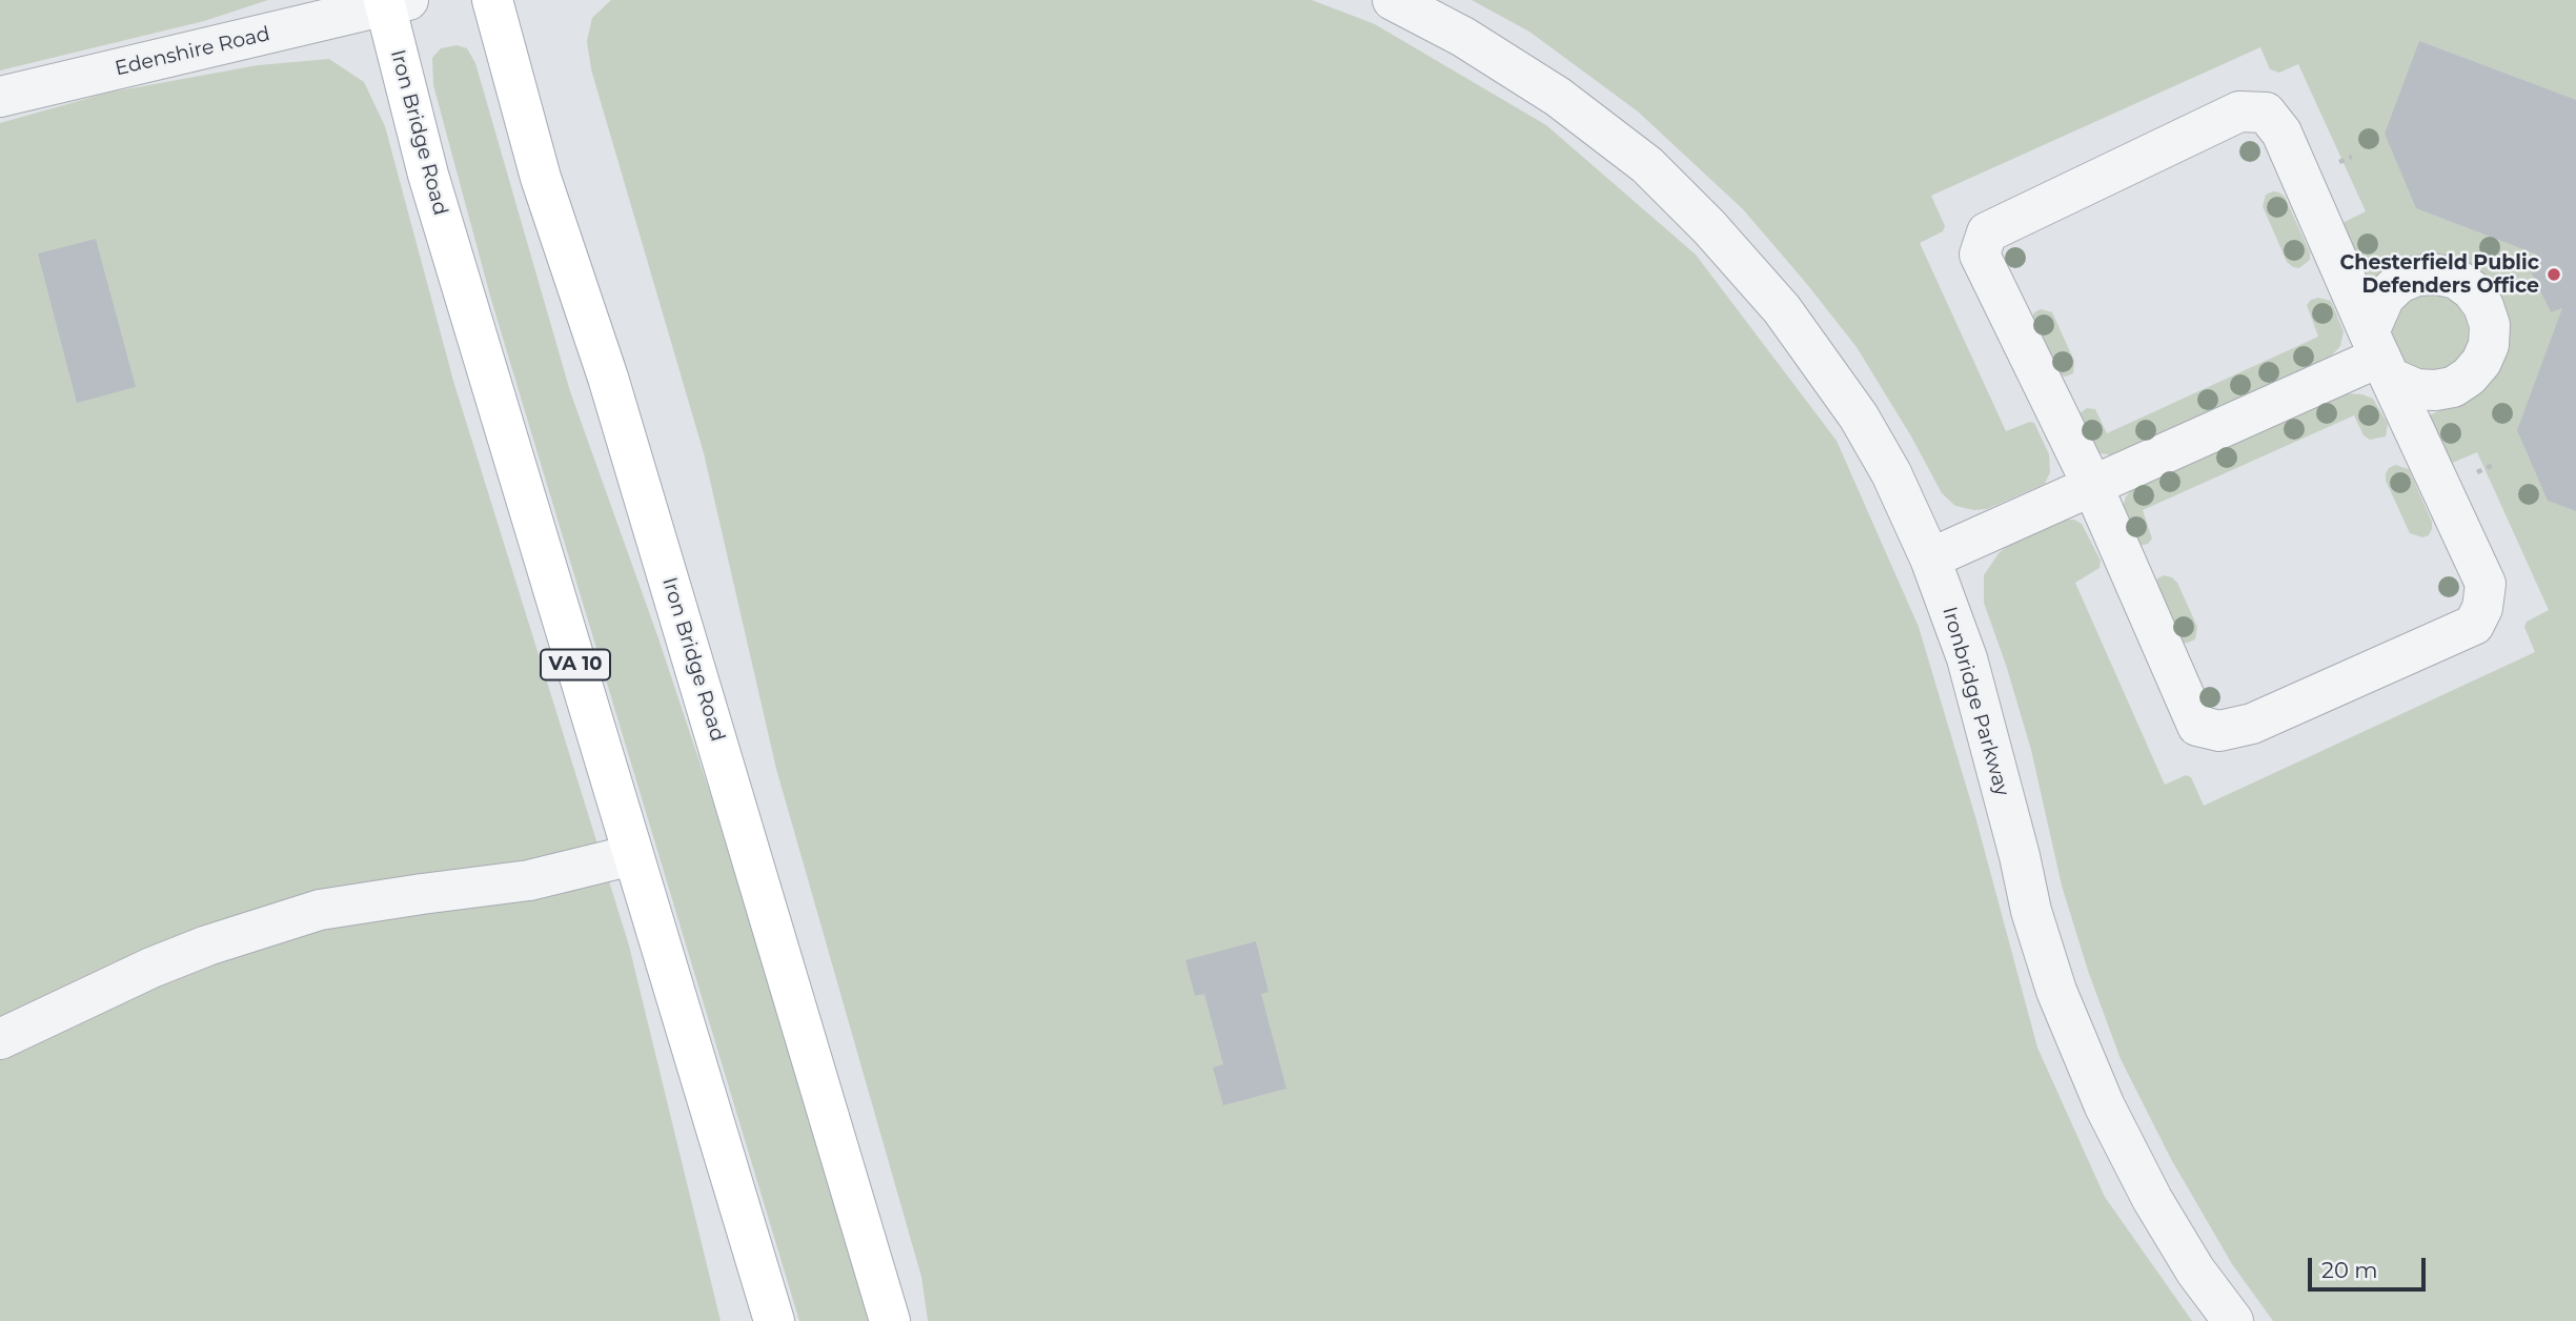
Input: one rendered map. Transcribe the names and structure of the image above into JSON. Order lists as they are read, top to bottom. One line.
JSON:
{"streets":{"main road":["Iron Bridge Road","VA 10"],"street":["Edenshire Road","Ironbridge Parkway"]},"crossings":[["Edenshire Road","Iron Bridge Road"]],"places":["Chesterfield Public Defenders Office"],"scale_bar":"20 m"}
